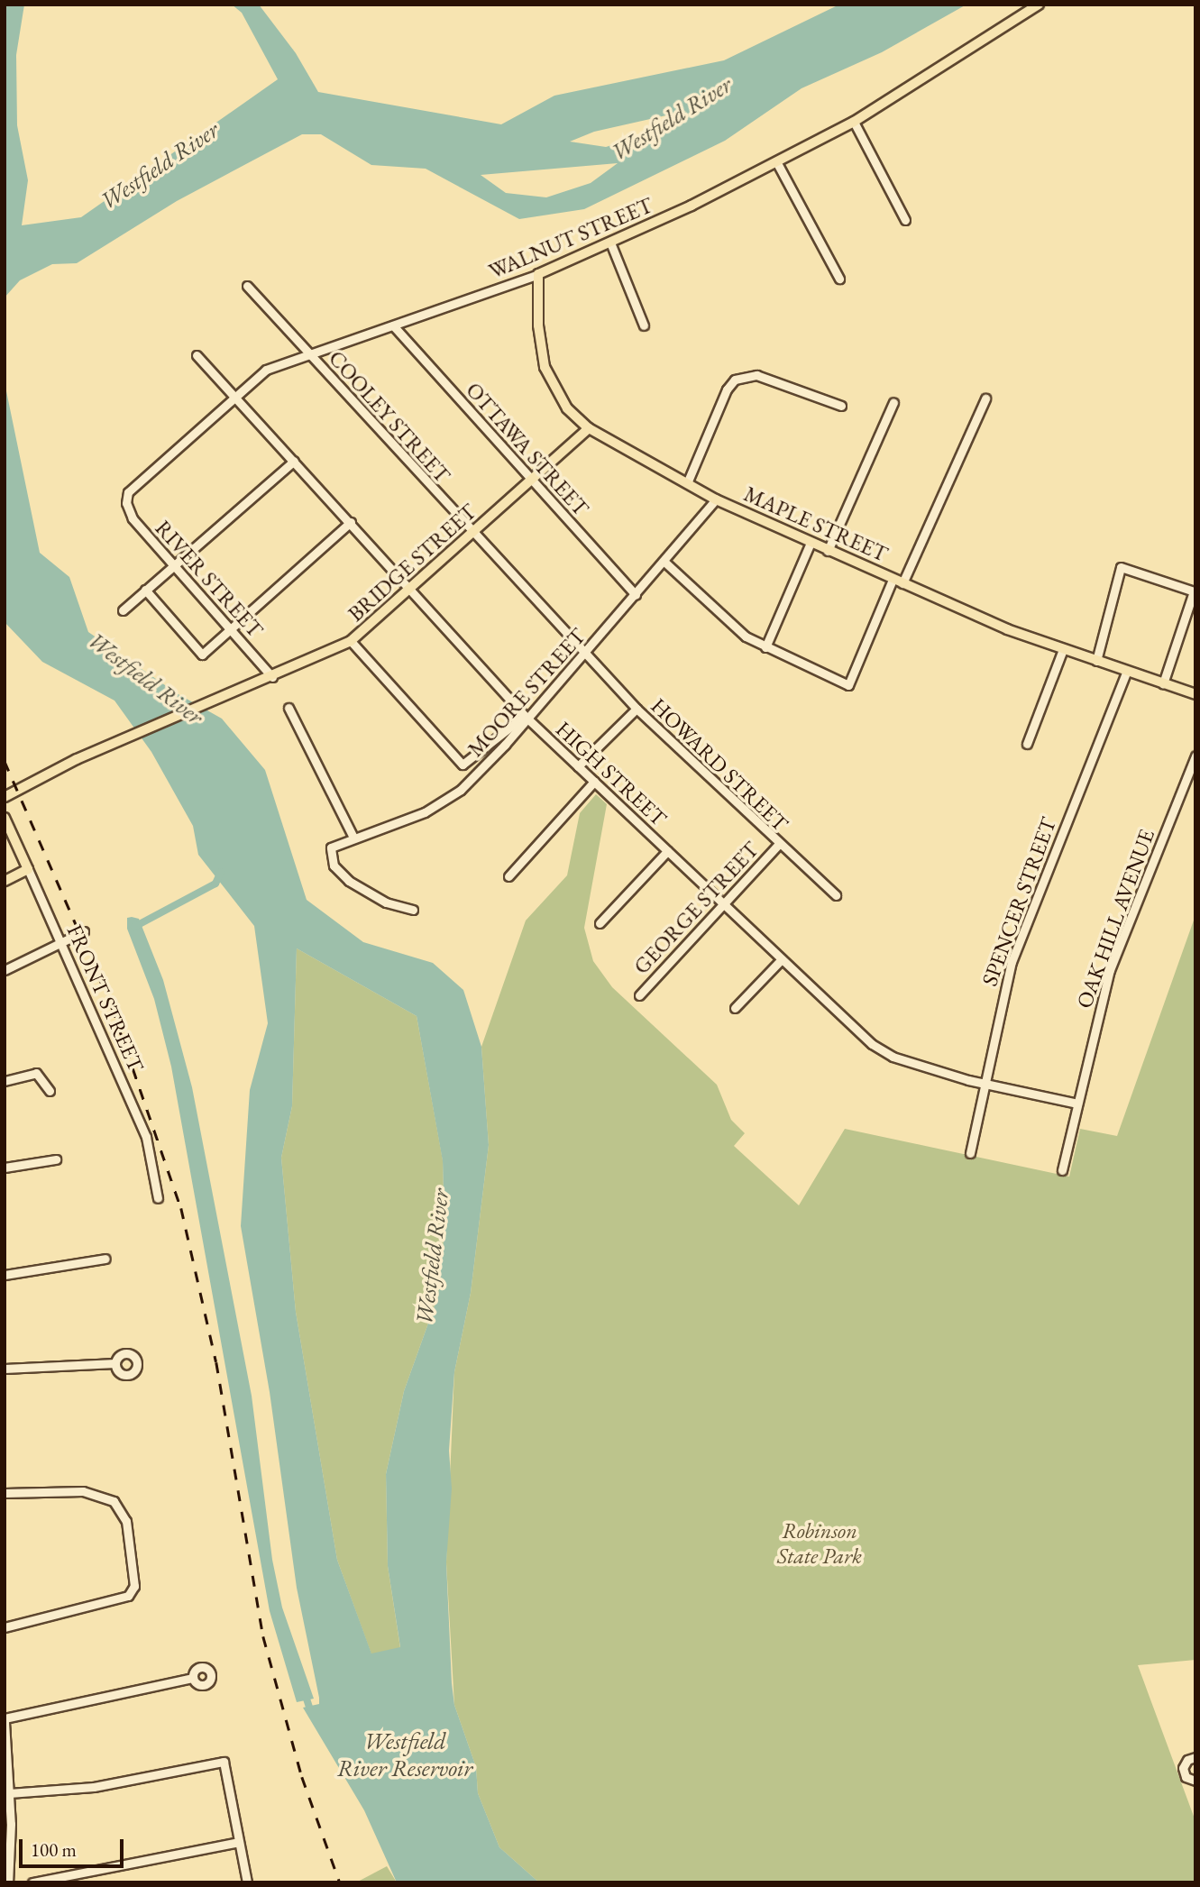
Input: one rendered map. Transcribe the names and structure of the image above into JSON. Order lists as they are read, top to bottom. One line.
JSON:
{"streets":{"main road":["WALNUT STREET","MAPLE STREET","BRIDGE STREET","FRONT STREET"],"street":["COOLEY STREET","OTTAWA STREET","RIVER STREET","MOORE STREET","HOWARD STREET","HIGH STREET","SPENCER STREET","GEORGE STREET","OAK HILL AVENUE"]},"crossings":[["WALNUT STREET","COOLEY STREET"],["WALNUT STREET","OTTAWA STREET"],["WALNUT STREET","MAPLE STREET"],["WALNUT STREET","RIVER STREET"],["WALNUT STREET","HIGH STREET"],["COOLEY STREET","BRIDGE STREET"],["COOLEY STREET","MOORE STREET"],["COOLEY STREET","HOWARD STREET"],["OTTAWA STREET","BRIDGE STREET"],["OTTAWA STREET","MOORE STREET"],["MAPLE STREET","BRIDGE STREET"],["MAPLE STREET","MOORE STREET"],["MAPLE STREET","SPENCER STREET"],["BRIDGE STREET","RIVER STREET"],["BRIDGE STREET","HIGH STREET"],["MOORE STREET","HOWARD STREET"],["MOORE STREET","HIGH STREET"],["HOWARD STREET","GEORGE STREET"],["HIGH STREET","SPENCER STREET"],["HIGH STREET","GEORGE STREET"],["HIGH STREET","OAK HILL AVENUE"]],"water":["Westfield River","Westfield River Reservoir"],"parks":["Robinson State Park"],"scale_bar":"100 m"}
